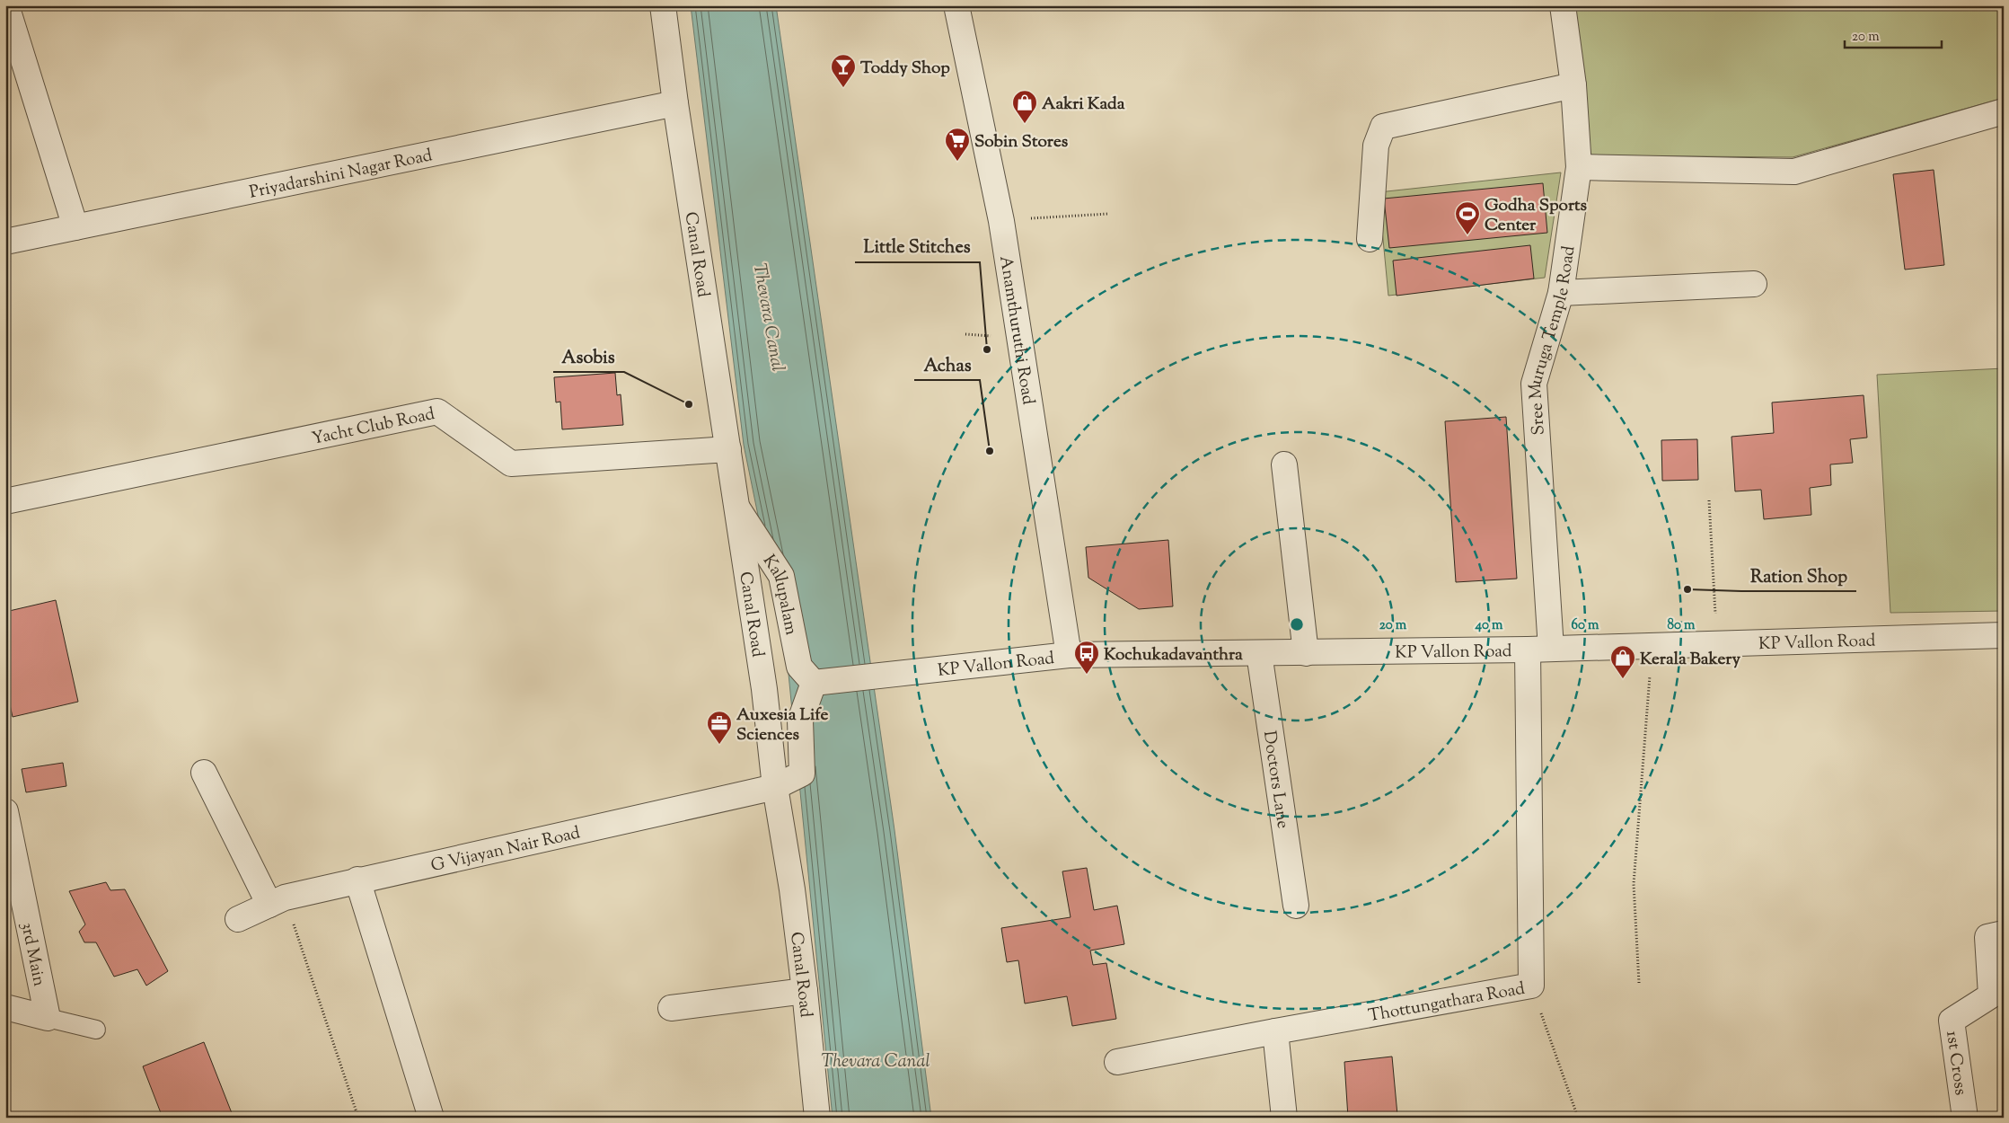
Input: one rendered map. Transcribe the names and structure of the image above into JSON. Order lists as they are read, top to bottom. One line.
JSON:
{"streets":{"street":["Priyadarshini Nagar Road","Canal Road","Anamthuruthi Road","Sree Muruga Temple Road","Yacht Club Road","Kallupalam","KP Vallon Road","Doctors Lane","G Vijayan Nair Road","3rd Main","Thottungathara Road","1st Cross"]},"crossings":[["Priyadarshini Nagar Road","Canal Road"],["Canal Road","Yacht Club Road"],["Canal Road","Kallupalam"],["Canal Road","G Vijayan Nair Road"],["Anamthuruthi Road","KP Vallon Road"],["Sree Muruga Temple Road","KP Vallon Road"],["Sree Muruga Temple Road","Thottungathara Road"],["Kallupalam","KP Vallon Road"],["KP Vallon Road","Doctors Lane"],["KP Vallon Road","Thottungathara Road"]],"water":["Thevara Canal"],"places":{"bar":["Toddy Shop"],"shop":["Aakri Kada","Kerala Bakery"],"supermarket":["Sobin Stores"],"sports":["Godha Sports Center"],"other":["Little Stitches","Asobis","Achas","Ration Shop"],"bus stop":["Kochukadavanthra"],"office":["Auxesia Life Sciences"]},"scale_bar":"20 m","rings":["20 m","40 m","60 m","80 m"]}
